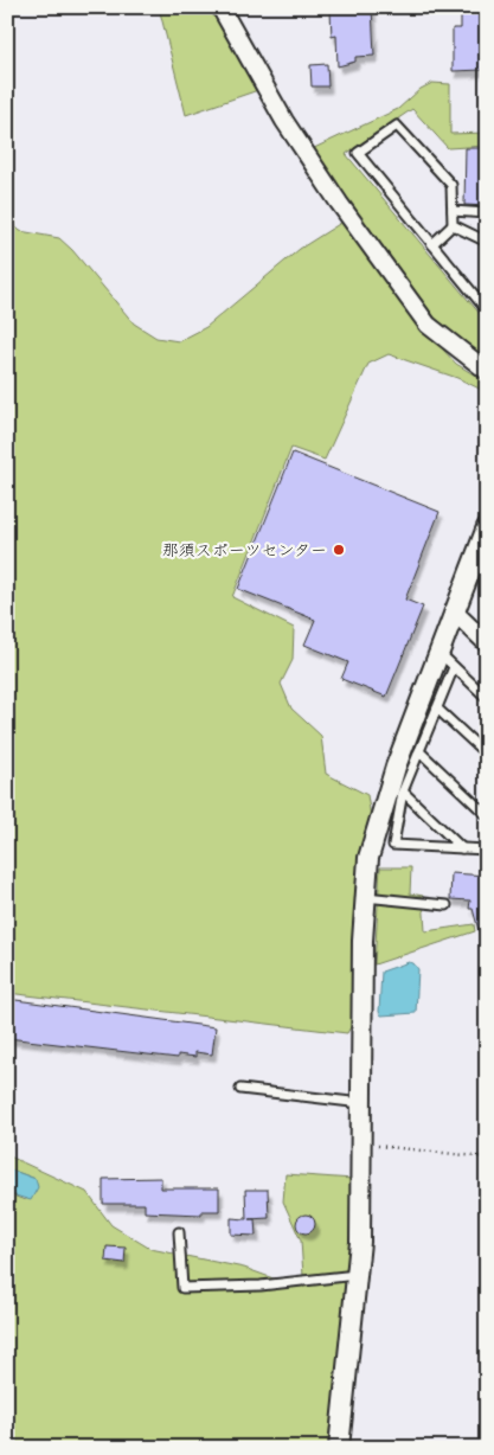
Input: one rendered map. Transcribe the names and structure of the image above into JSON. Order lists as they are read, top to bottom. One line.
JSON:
{"places":["那須スポーツセンター"]}
